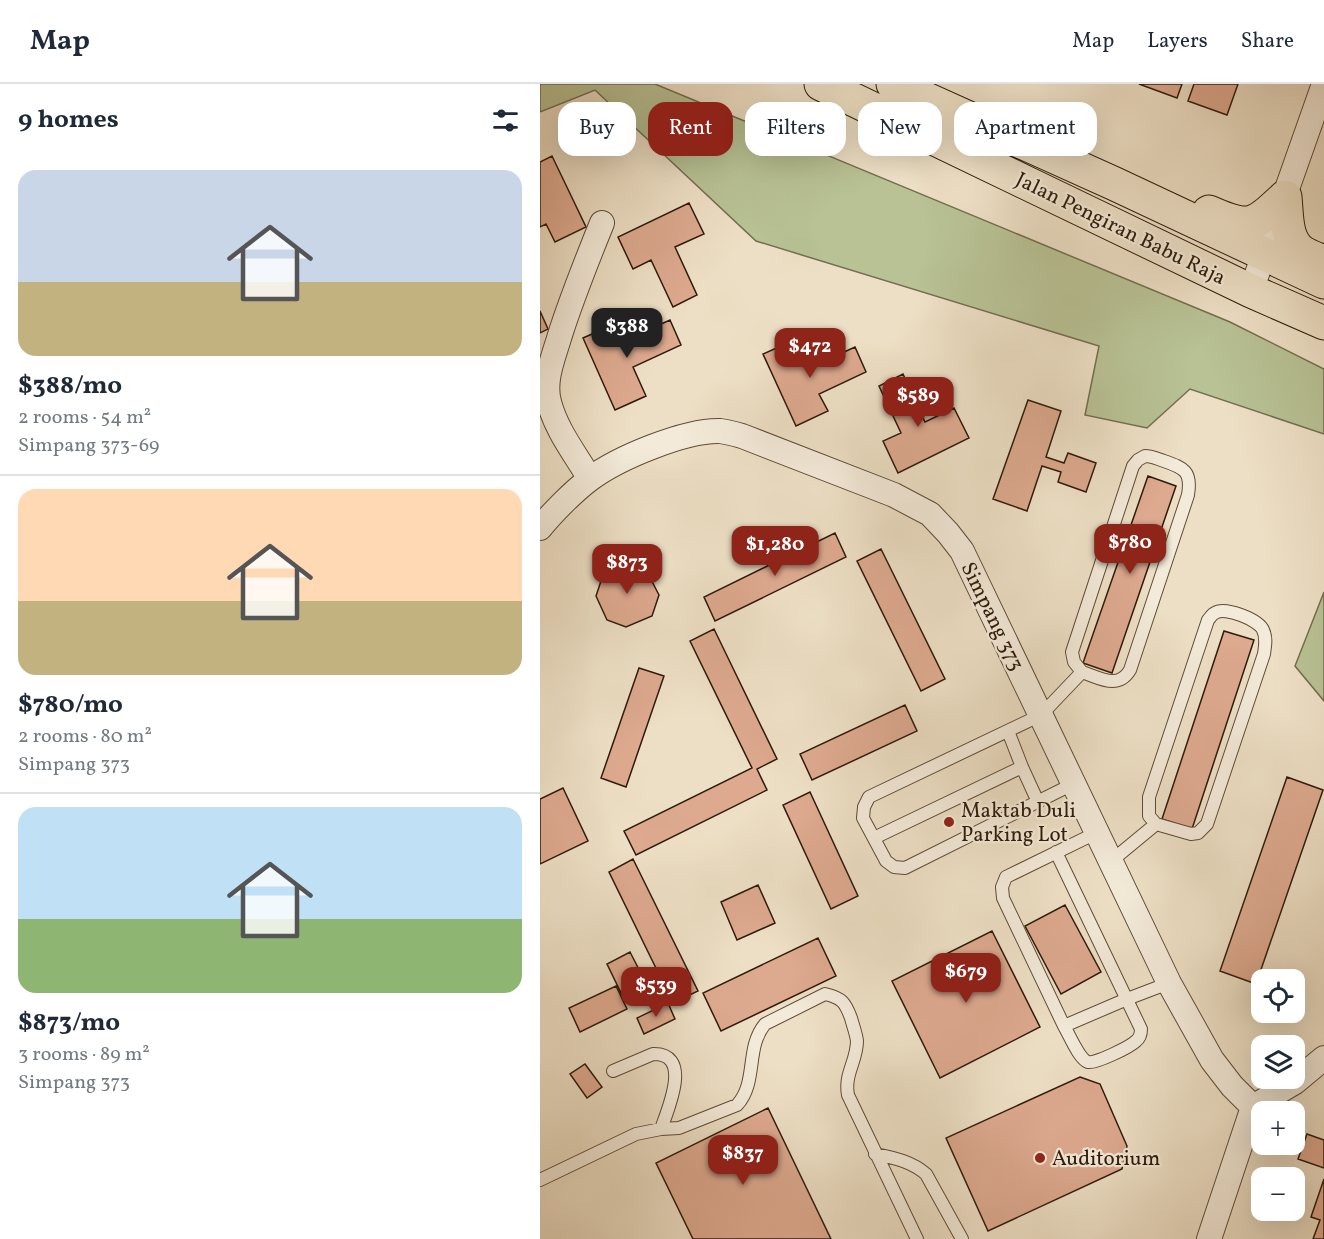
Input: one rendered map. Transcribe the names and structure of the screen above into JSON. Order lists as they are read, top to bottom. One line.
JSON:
{"streets":{"main road":["Jalan Pengiran Babu Raja"],"street":["Simpang 373"]},"places":["Maktab Duli Parking Lot","Auditorium"],"page":{"header":"Map","nav":["Map","Layers","Share"],"heading":"9 homes","chip":["Buy","Rent","Filters","New","Apartment"],"list":[{"name":"$388/mo","note":"2 rooms · 54 m² · Simpang 373-69"},{"name":"$780/mo","note":"2 rooms · 80 m² · Simpang 373"},{"name":"$873/mo","note":"3 rooms · 89 m² · Simpang 373"}],"price":["$388","$472","$589","$780","$1,280","$873","$679","$539","$837"],"map_buttons":["+","−"]}}
